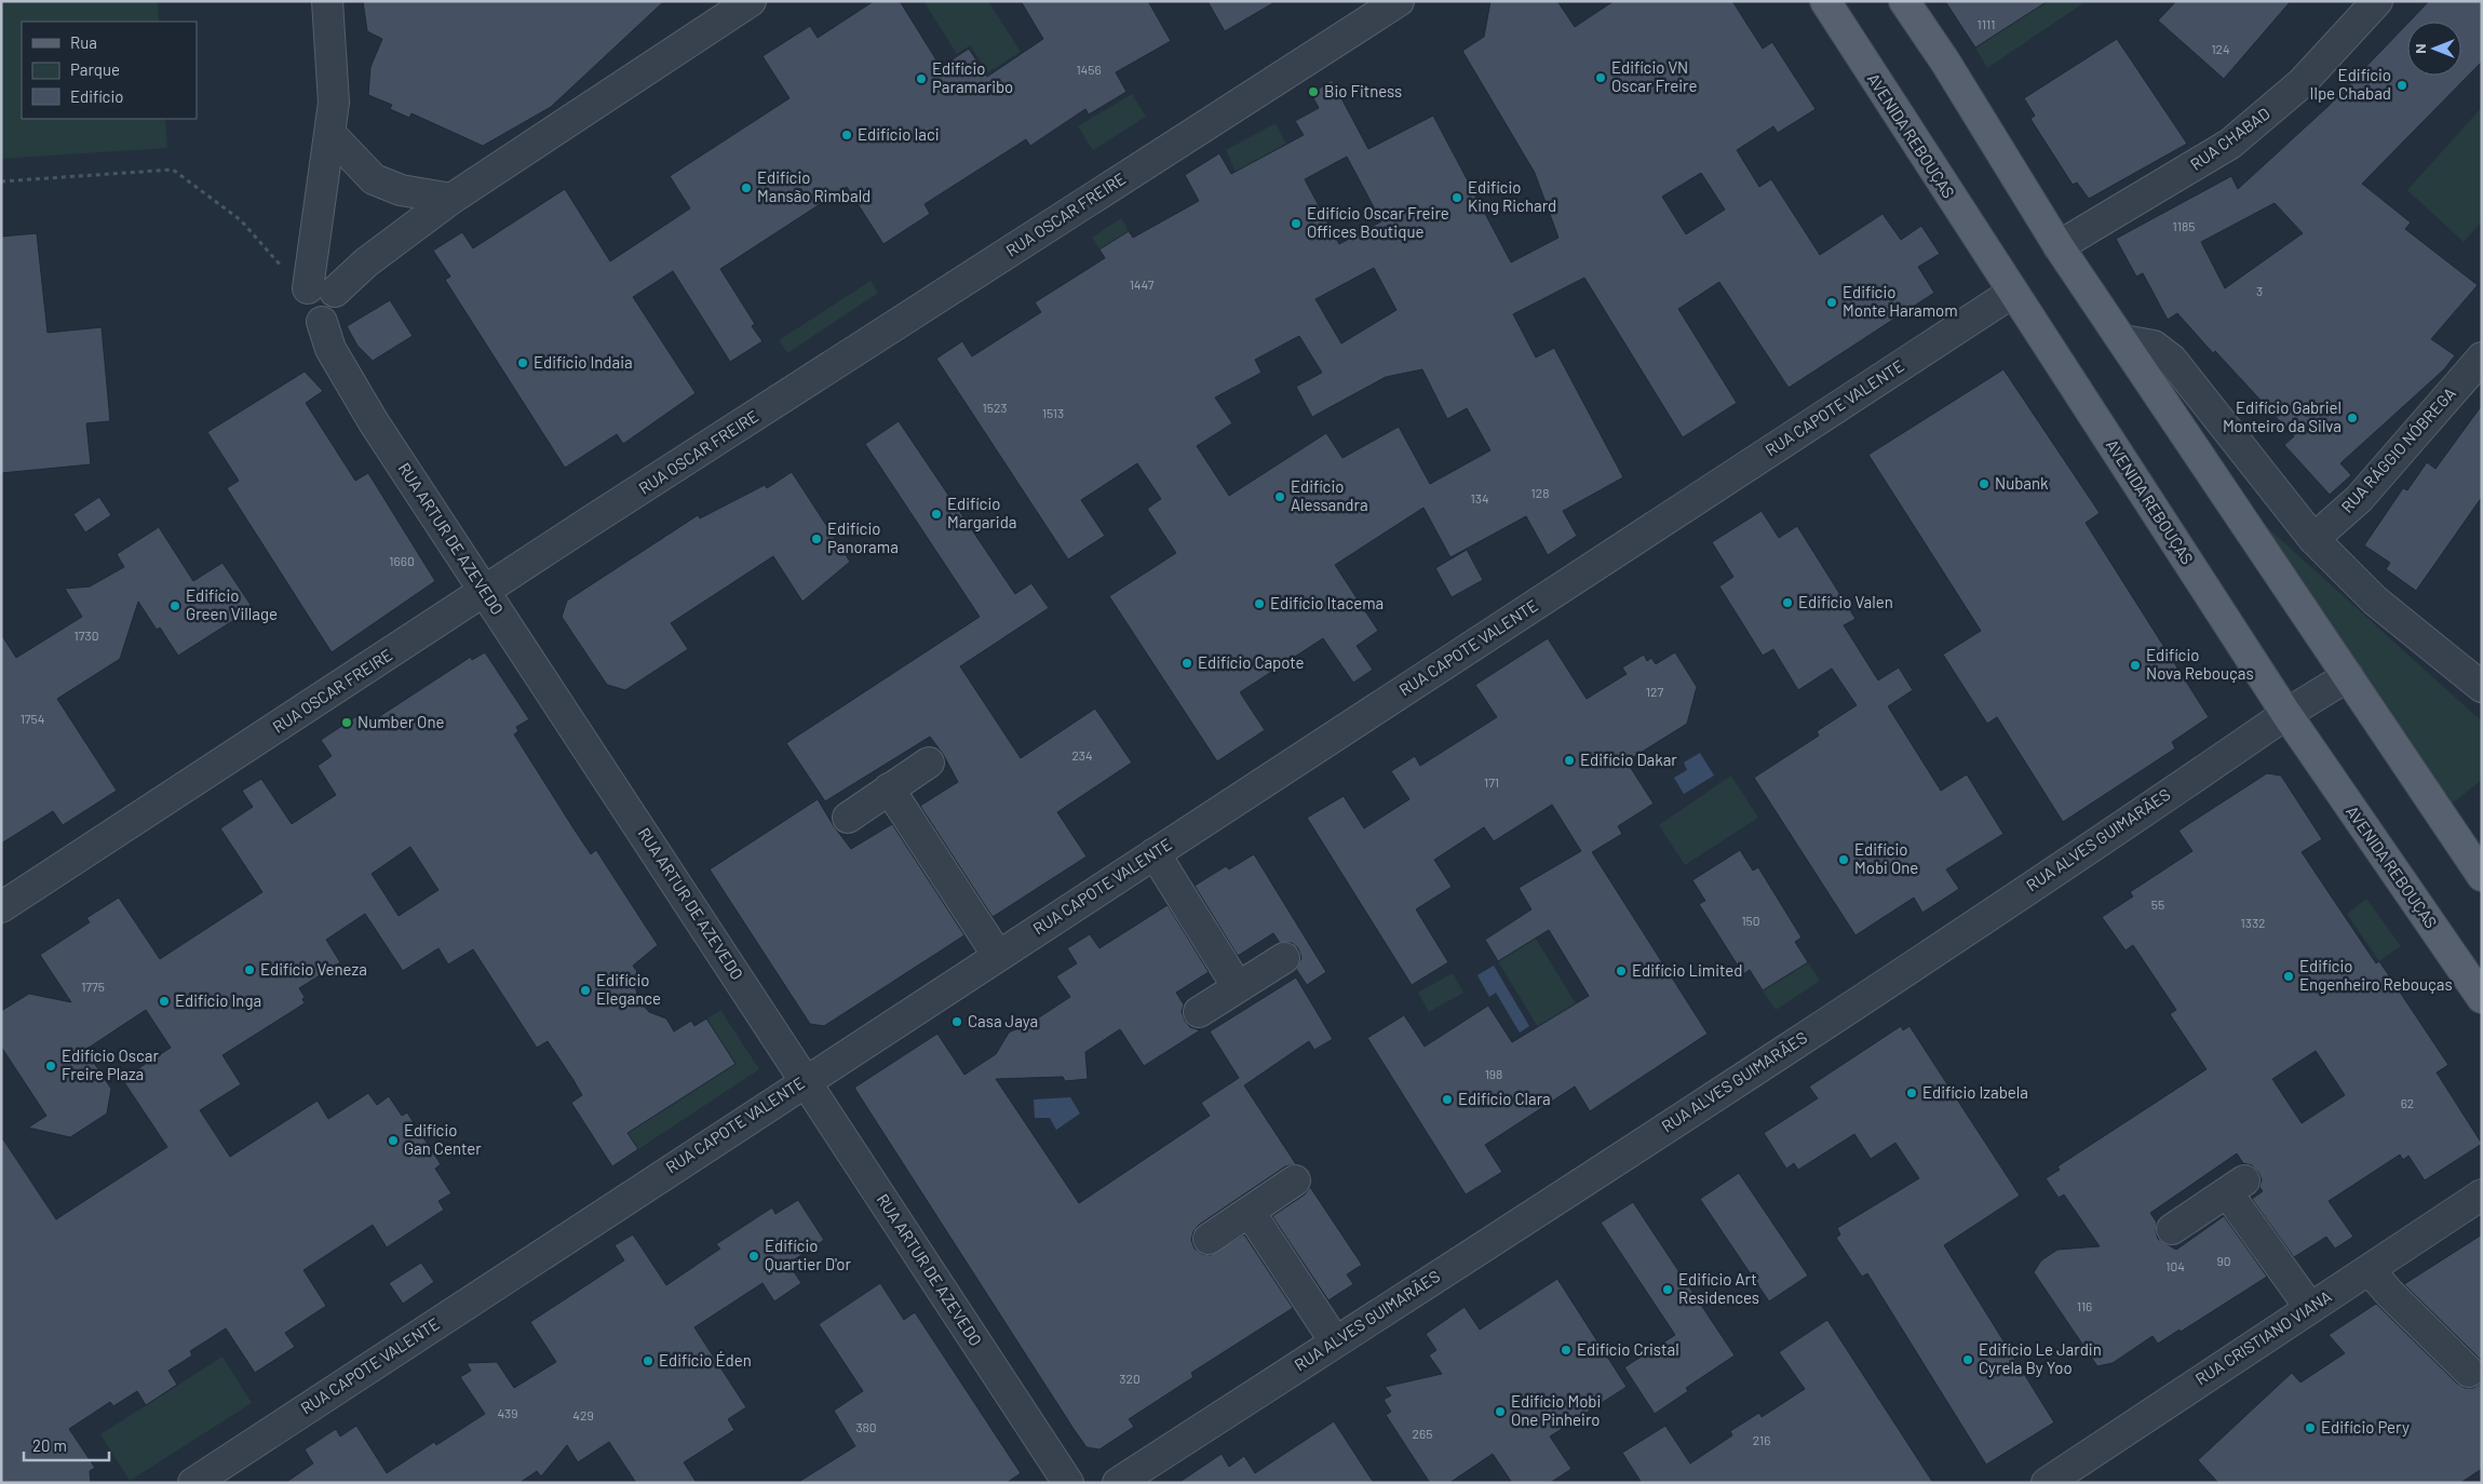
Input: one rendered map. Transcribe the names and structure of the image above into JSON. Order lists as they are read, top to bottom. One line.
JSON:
{"streets":{"main road":["AVENIDA REBOUÇAS"],"street":["RUA CHABAD","RUA OSCAR FREIRE","RUA CAPOTE VALENTE","RUA RÁGGIO NÓBREGA","RUA ARTUR DE AZEVEDO","RUA ALVES GUIMARÃES","RUA CRISTIANO VIANA"]},"crossings":[["AVENIDA REBOUÇAS","RUA CAPOTE VALENTE"],["AVENIDA REBOUÇAS","RUA ALVES GUIMARÃES"],["RUA OSCAR FREIRE","RUA ARTUR DE AZEVEDO"],["RUA CAPOTE VALENTE","RUA ARTUR DE AZEVEDO"]],"places":["Edifício VN Oscar Freire","Edifício Paramaribo","Edifício Ilpe Chabad","Bio Fitness","Edifício Iaci","Edifício Mansão Rimbald","Edifício King Richard","Edifício Oscar Freire Offices Boutique","Edifício Monte Haramom","Edifício Indaia","Edifício Gabriel Monteiro da Silva","Nubank","Edifício Alessandra","Edifício Margarida","Edifício Panorama","Edifício Valen","Edifício Itacema","Edifício Green Village","Edifício Capote","Edifício Nova Rebouças","Number One","Edifício Dakar","Edifício Mobi One","Edifício Veneza","Edifício Limited","Edifício Engenheiro Rebouças","Edifício Elegance","Edifício Inga","Casa Jaya","Edifício Oscar Freire Plaza","Edifício Izabela","Edifício Clara","Edifício Gan Center","Edifício Quartier D'or","Edifício Art Residences","Edifício Cristal","Edifício Le Jardin Cyrela By Yoo","Edifício Éden","Edifício Mobi One Pinheiro","Edifício Pery"],"house_numbers":["1111","124","1456","1185","1447","3","1523","1513","128","134","1660","1730","127","1754","234","171","55","150","1332","1775","198","62","90","104","116","320","439","429","380","265","216"],"legend":["Rua","Parque","Edifício"],"scale_bar":"20 m","north":"left"}
